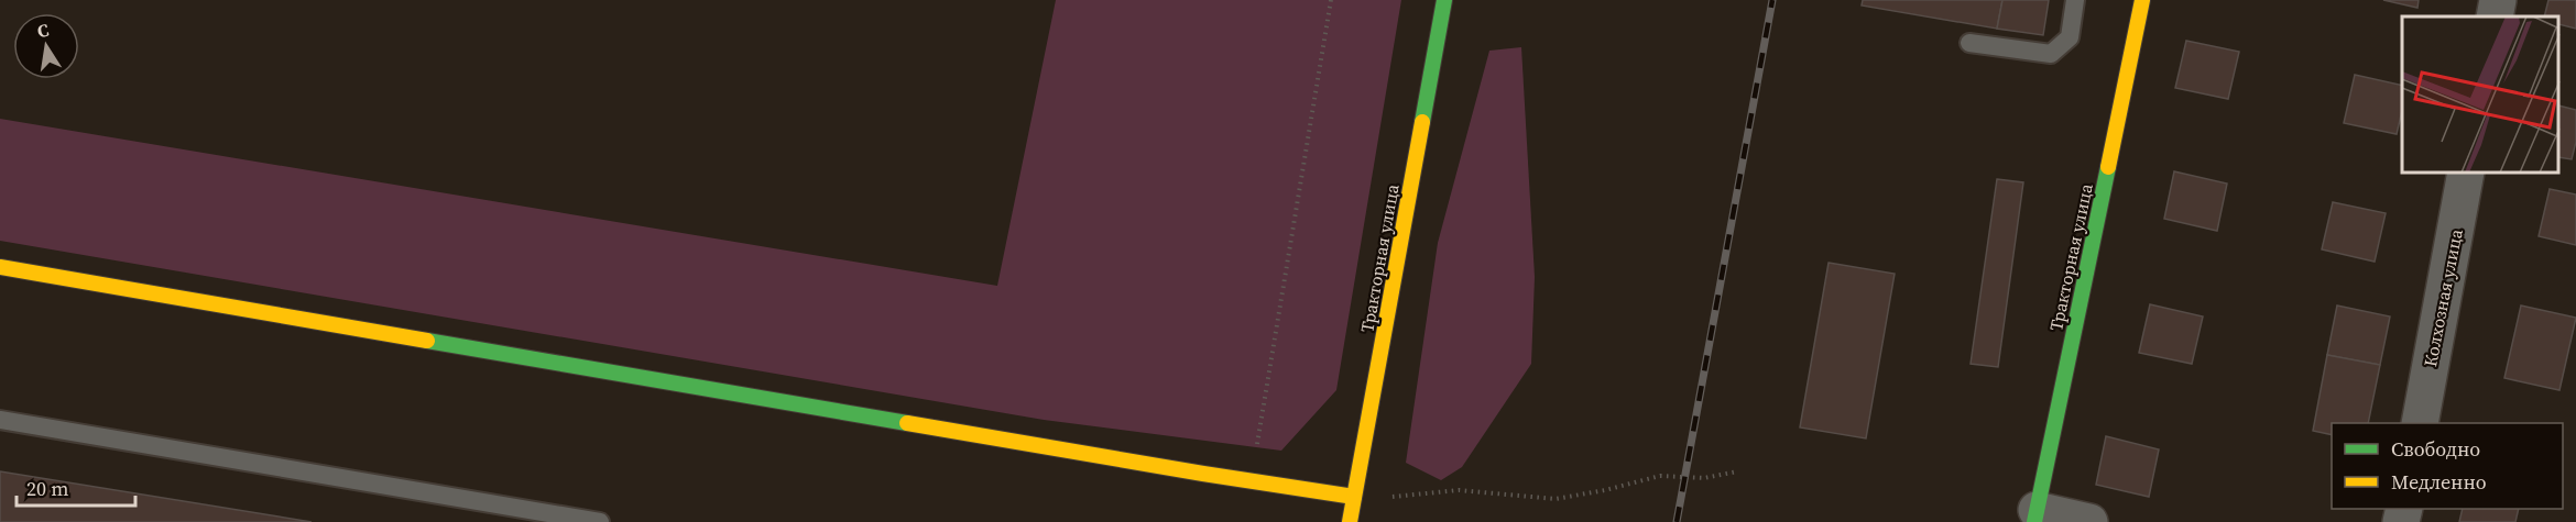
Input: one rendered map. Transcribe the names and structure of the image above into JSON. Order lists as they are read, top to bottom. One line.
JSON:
{"streets":{"street":["Тракторная улица","Колхозная улица"]},"legend":["Свободно","Медленно"],"scale_bar":"20 m","north":"top"}
